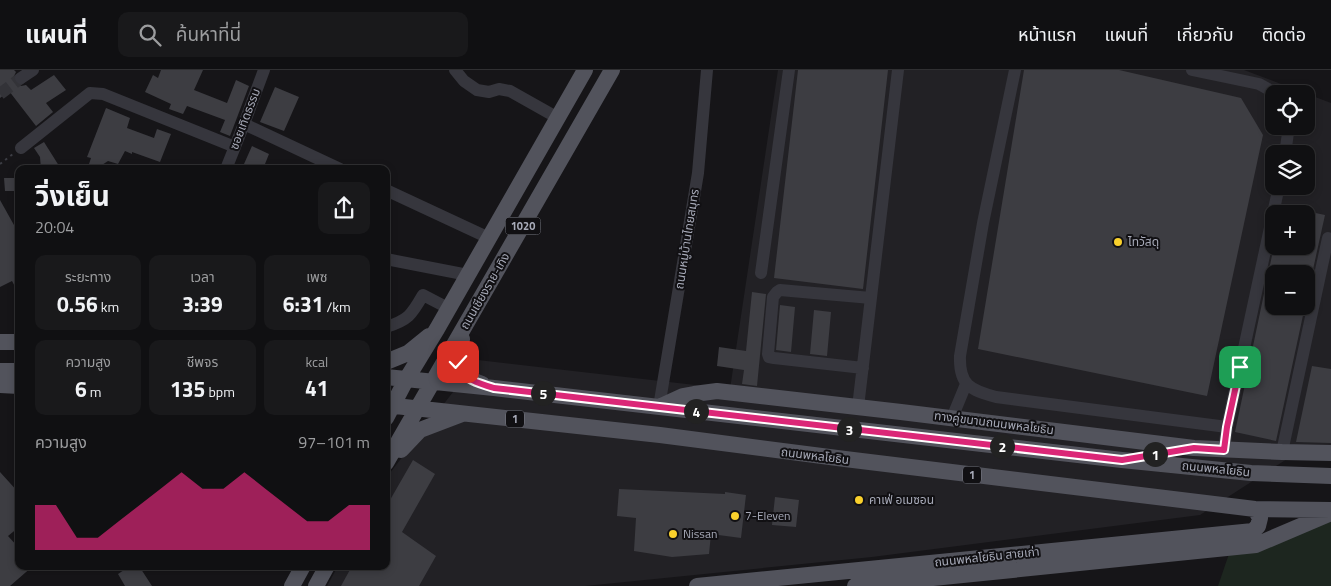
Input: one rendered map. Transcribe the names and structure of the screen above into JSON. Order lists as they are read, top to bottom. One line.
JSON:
{"streets":{"main road":["1020","ถนนเชียงราย-เทิง","1","ทางคู่ขนานถนนพหลโยธิน","ถนนพหลโยธิน","ถนนพหลโยธิน สายเก่า"],"street":["ซอยเทิดธรรม","ถนนหมู่บ้านไทยสมุทร"]},"crossings":[["1020","ถนนเชียงราย-เทิง"],["1020","ถนนพหลโยธิน"],["ถนนหมู่บ้านไทยสมุทร","ทางคู่ขนานถนนพหลโยธิน"],["ถนนหมู่บ้านไทยสมุทร","ถนนพหลโยธิน"],["ถนนเชียงราย-เทิง","ถนนพหลโยธิน"],["ทางคู่ขนานถนนพหลโยธิน","ถนนพหลโยธิน"],["ถนนพหลโยธิน","ถนนพหลโยธิน สายเก่า"]],"places":["ไทวัสดุ","คาเฟ่ อเมซอน","7-Eleven","Nissan"],"page":{"header":"แผนที่","search":"ค้นหาที่นี่","nav":["หน้าแรก","แผนที่","เกี่ยวกับ","ติดต่อ"],"map_buttons":["+","−"],"heading":["วิ่งเย็น","20:04"],"stats":[["ระยะทาง","0.56 km"],["เวลา","3:39"],["เพซ","6:31 /km"],["ความสูง","6 m"],["ชีพจร","135 bpm"],["kcal","41"]],"pins":["5","4","3","2","1"],"chart":["ความสูง","97–101 m"]}}
